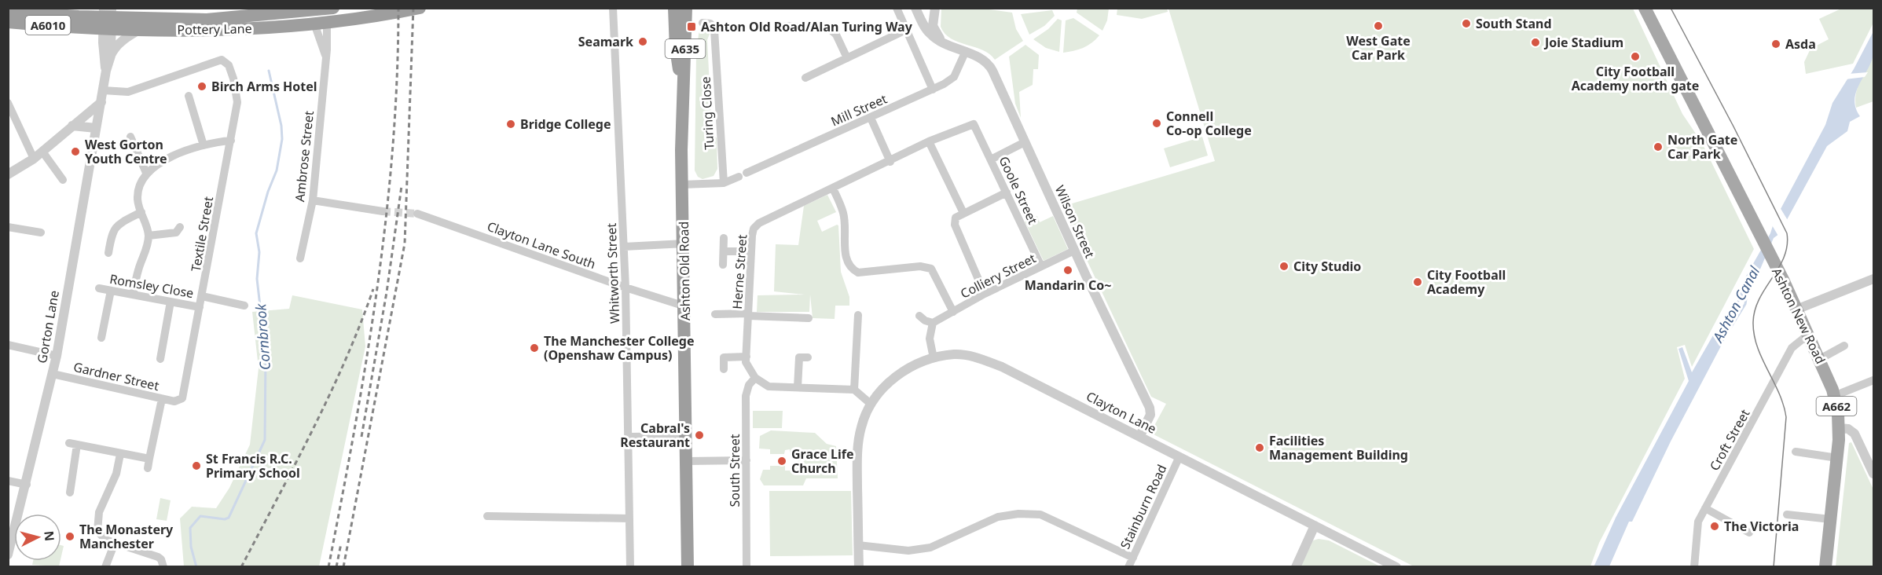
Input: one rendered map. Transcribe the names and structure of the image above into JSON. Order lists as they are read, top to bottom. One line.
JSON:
{"streets":{"highway":["A6010","Pottery Lane","A635","Ashton Old Road"],"main road":["Ashton New Road","A662"],"street":["Mill Street","Turing Close","Ambrose Street","Goole Street","Wilson Street","Textile Street","Clayton Lane South","Herne Street","Whitworth Street","Colliery Street","Romsley Close","Gorton Lane","Gardner Street","Clayton Lane","Croft Street","South Street","Stainburn Road"]},"crossings":[["Pottery Lane","Ambrose Street"],["Mill Street","Turing Close"],["Mill Street","Wilson Street"],["Goole Street","Herne Street"],["Goole Street","Colliery Street"],["Wilson Street","Colliery Street"],["Wilson Street","Clayton Lane"],["Textile Street","Romsley Close"],["Textile Street","Gorton Lane"],["Textile Street","Gardner Street"],["Clayton Lane South","Ashton Old Road"],["Clayton Lane South","Whitworth Street"],["Herne Street","South Street"],["Ashton New Road","Croft Street"],["Gorton Lane","Gardner Street"],["Clayton Lane","Stainburn Road"]],"water":["Ashton Canal","Cornbrook"],"places":{"other":["South Stand","West Gate Car Park","Seamark","Joie Stadium","Asda","City Football Academy north gate","Birch Arms Hotel","Connell Co-op College","Bridge College","North Gate Car Park","West Gorton Youth Centre","City Studio","Mandarin Co~","City Football Academy","The Manchester College (Openshaw Campus)","Cabral's Restaurant","Facilities Management Building","Grace Life Church","St Francis R.C. Primary School","The Victoria","The Monastery Manchester"],"transit":["Ashton Old Road/Alan Turing Way"]},"north":"right"}
